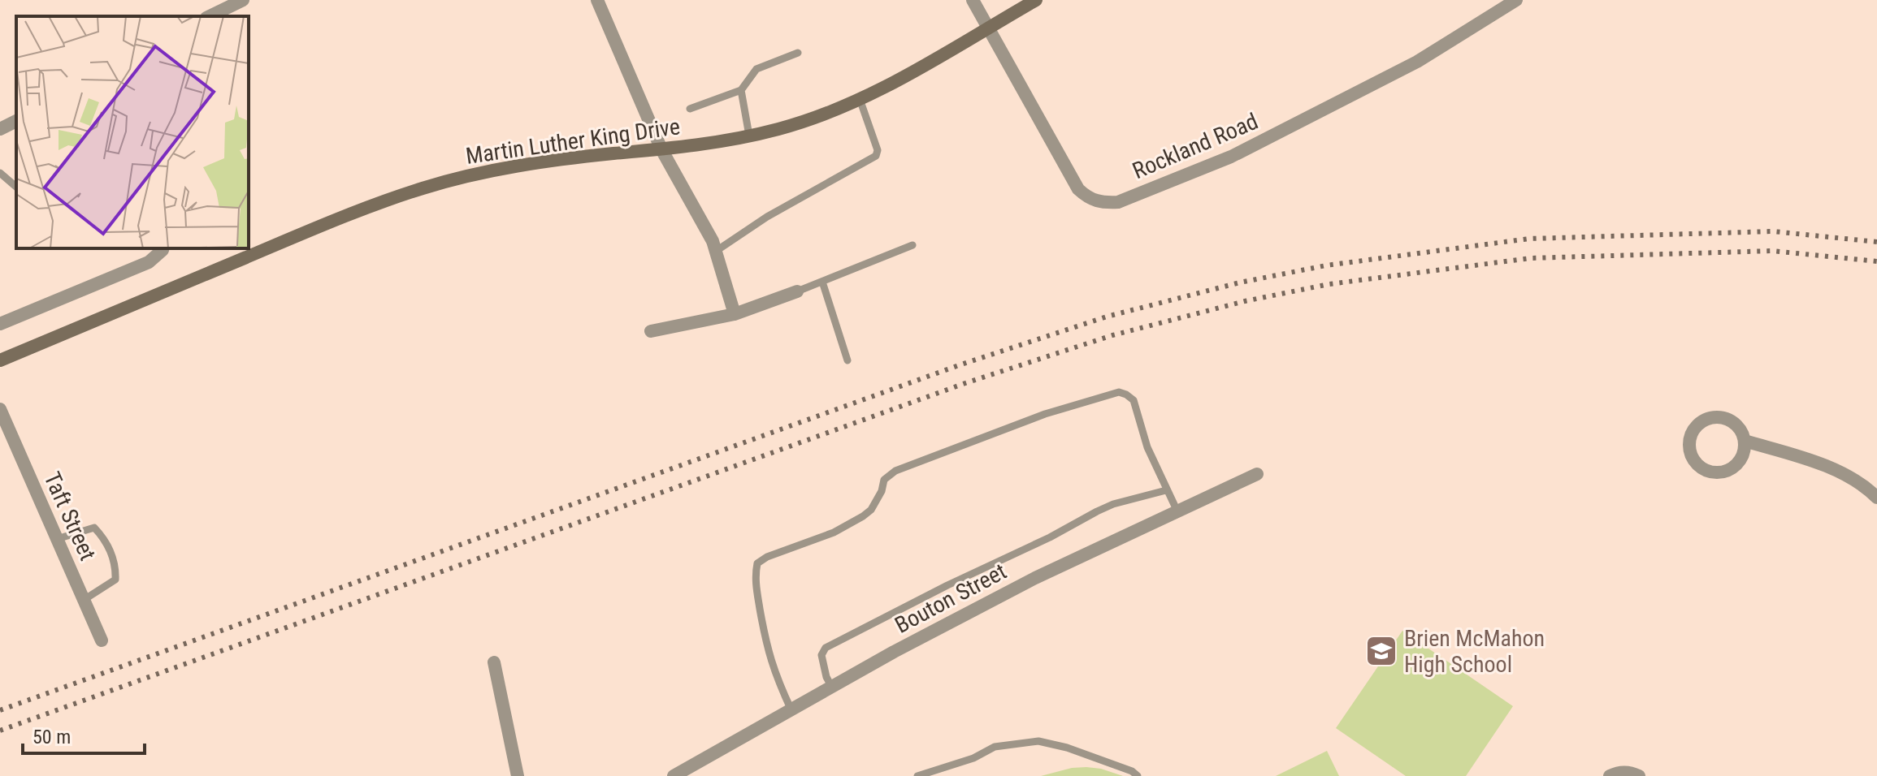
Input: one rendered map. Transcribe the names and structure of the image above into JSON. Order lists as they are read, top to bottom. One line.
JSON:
{"streets":{"main road":["Martin Luther King Drive"],"street":["Rockland Road","Taft Street","Bouton Street"]},"crossings":[["Martin Luther King Drive","Rockland Road"]],"places":{"school or university":["Brien McMahon High School"]},"scale_bar":"50 m"}
